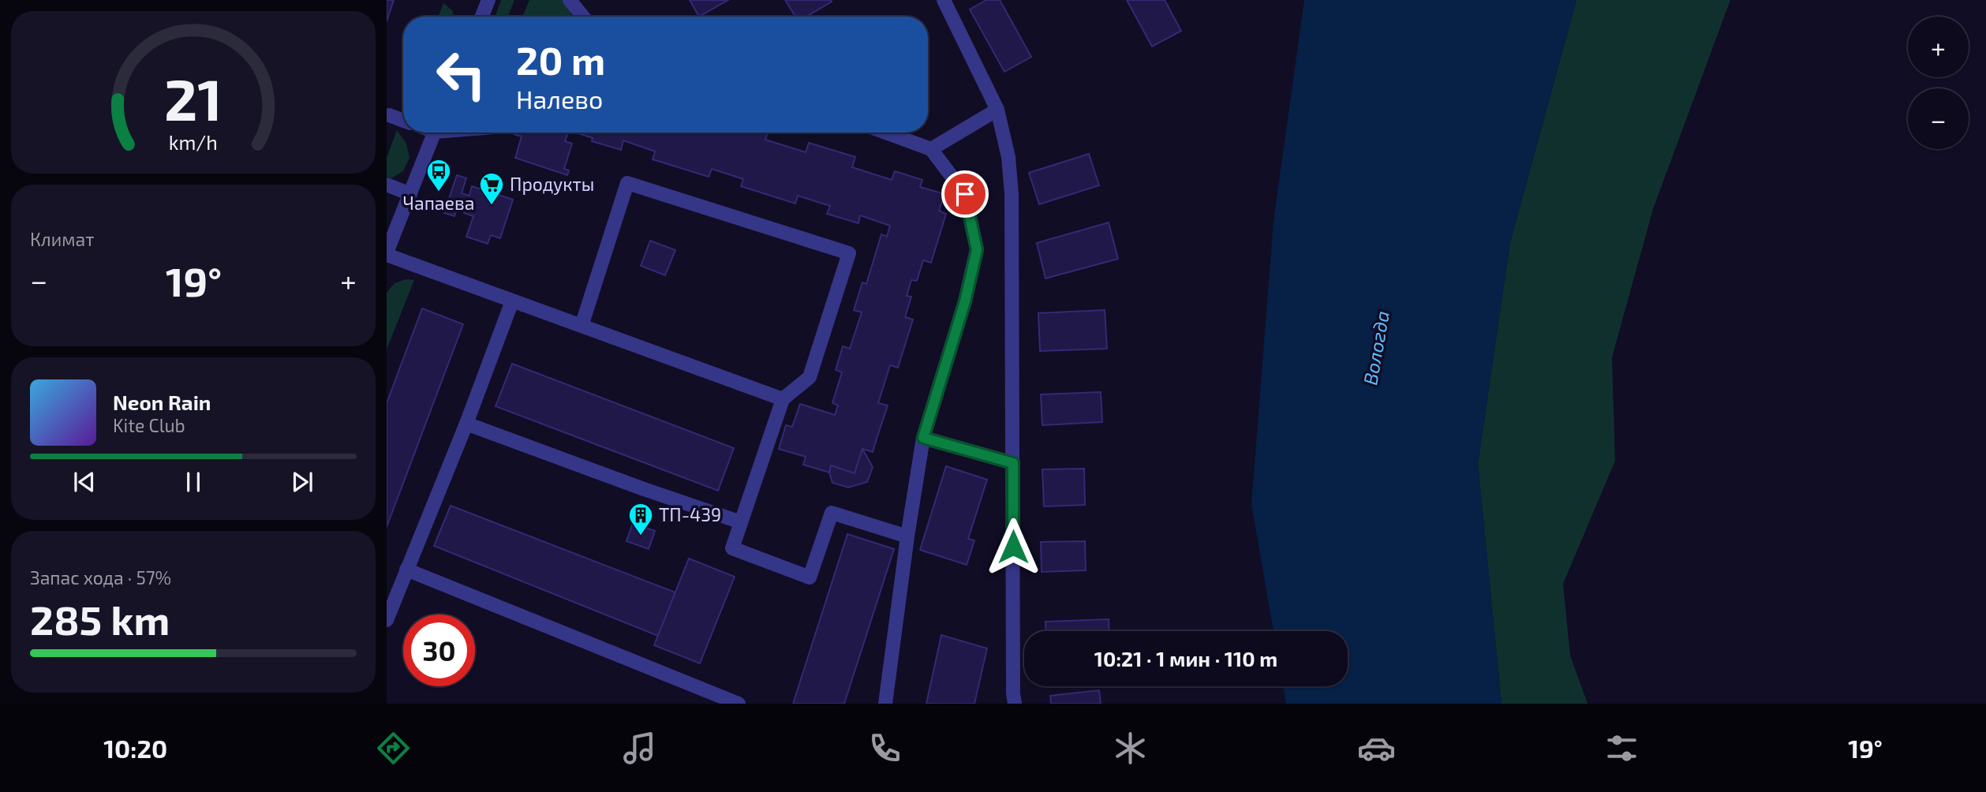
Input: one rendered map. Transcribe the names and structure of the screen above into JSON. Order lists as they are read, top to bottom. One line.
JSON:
{"water":["Вологда"],"places":{"bus stop":["Чапаева"],"supermarket":["Продукты"],"building":["ТП-439"]},"page":{"map_buttons":["+","−"],"turn":["20 m","Налево"],"tile":["Климат",["Запас хода · 57%","285 km"]],"heat":["−","19°","+"],"song":["Neon Rain","Kite Club"],"limit":"30","trip":"10:21 · 1 мин · 110 m","tabs":["10:20","19°"],"gauge":["21","km/h"]}}
